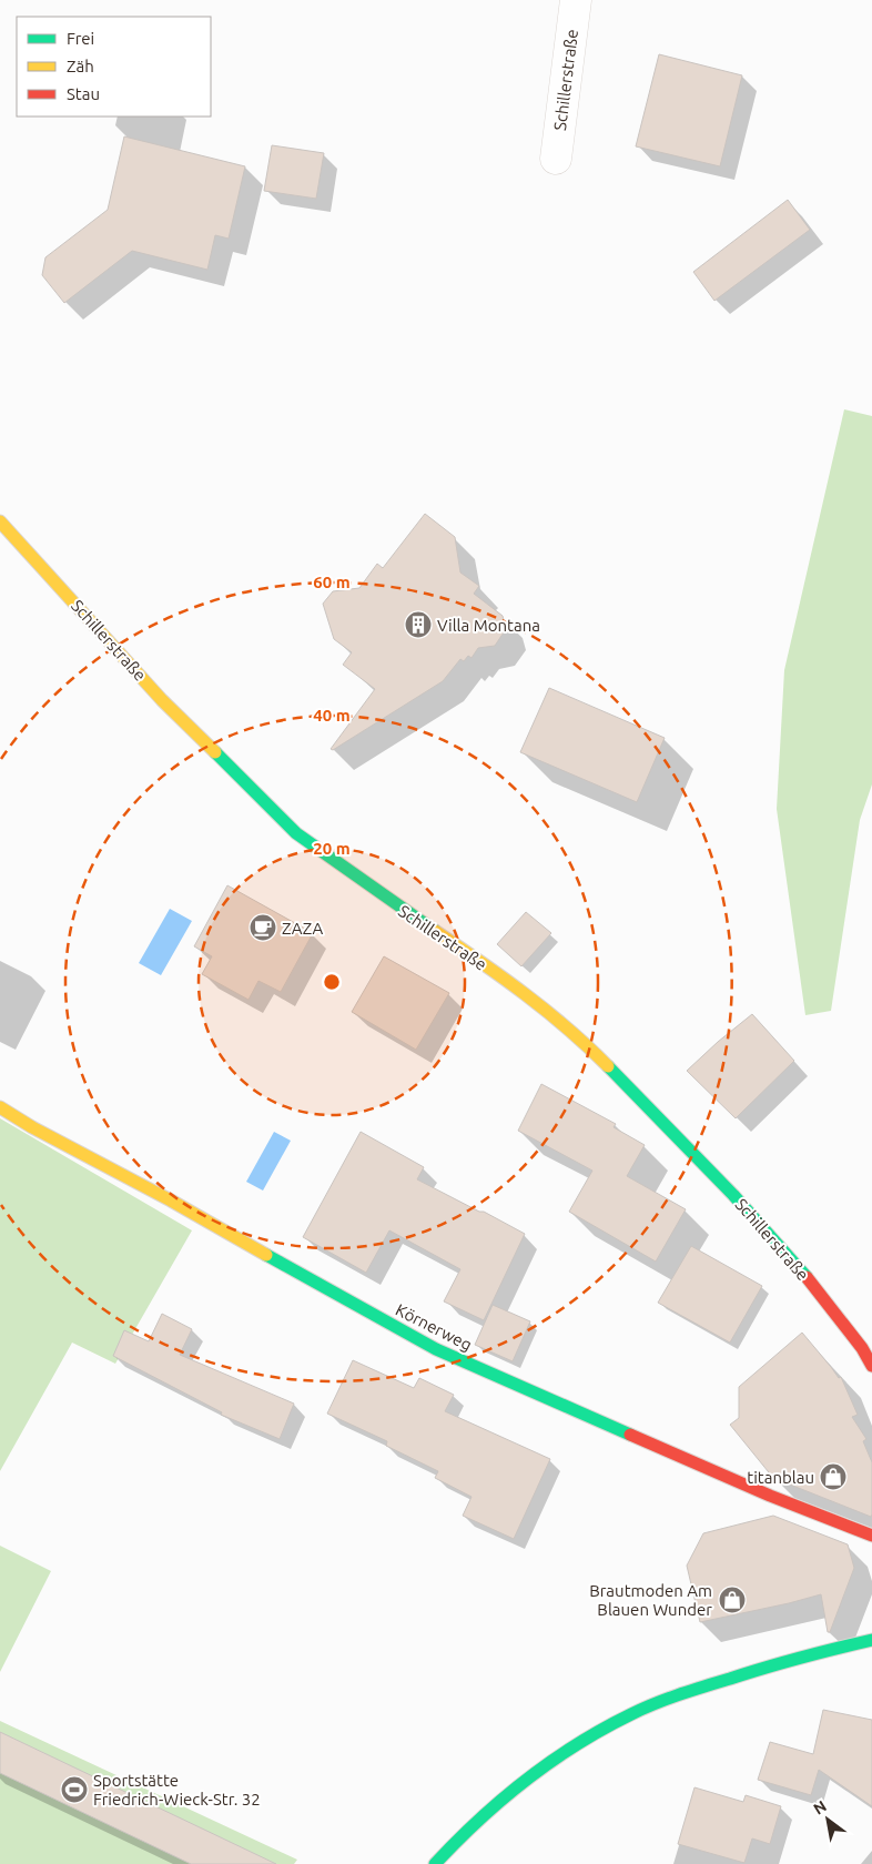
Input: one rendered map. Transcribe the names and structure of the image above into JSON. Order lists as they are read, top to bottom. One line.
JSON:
{"streets":{"street":["Schillerstraße","Körnerweg"]},"places":{"building":["Villa Montana"],"cafe":["ZAZA"],"shop":["titanblau","Brautmoden Am Blauen Wunder"],"sports":["Sportstätte Friedrich-Wieck-Str. 32"]},"legend":["Frei","Zäh","Stau"],"north":"top left","rings":["60 m","40 m","20 m"]}
